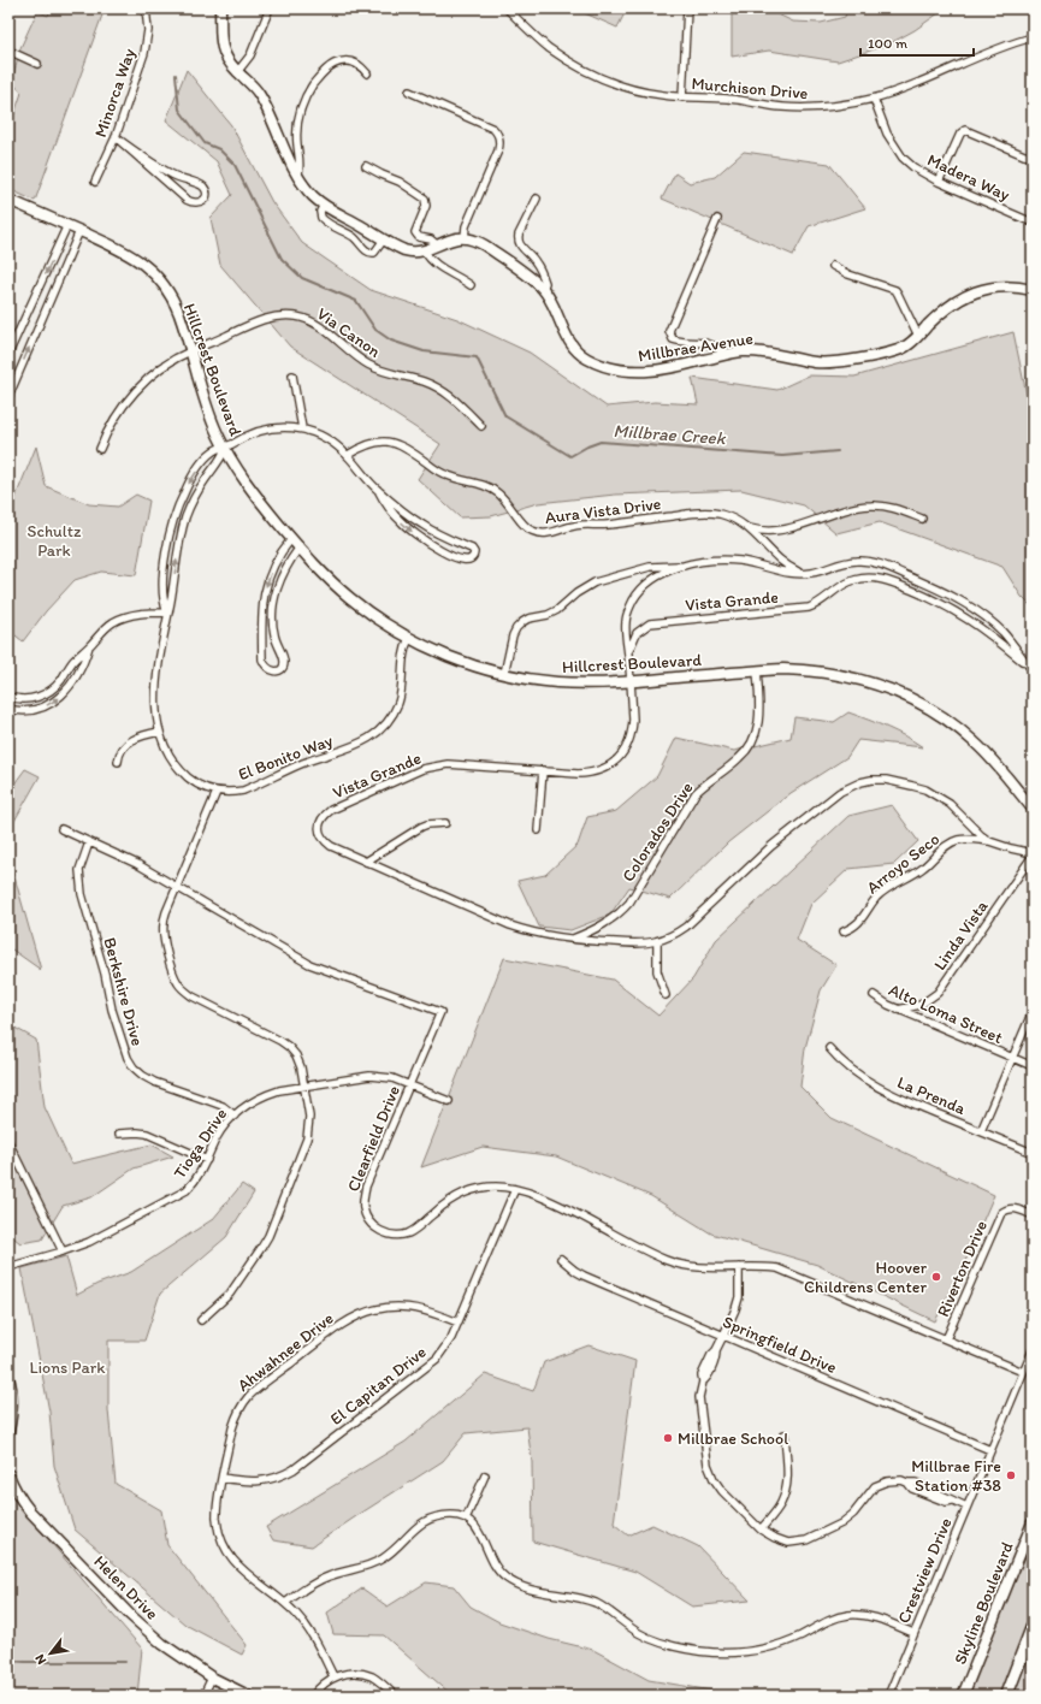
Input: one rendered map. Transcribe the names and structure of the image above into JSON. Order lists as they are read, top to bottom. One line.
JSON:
{"streets":{"street":["Murchison Drive","Minorca Way","Madera Way","Via Canon","Millbrae Avenue","Hillcrest Boulevard","Aura Vista Drive","Vista Grande","El Bonito Way","Colorados Drive","Arroyo Seco","Linda Vista","Berkshire Drive","Alto Loma Street","La Prenda","Clearfield Drive","Tioga Drive","Riverton Drive","Springfield Drive","Ahwahnee Drive","El Capitan Drive","Crestview Drive","Helen Drive","Skyline Boulevard"]},"crossings":[["Murchison Drive","Madera Way"],["Via Canon","Hillcrest Boulevard"],["Hillcrest Boulevard","Vista Grande"],["Hillcrest Boulevard","El Bonito Way"],["Hillcrest Boulevard","Colorados Drive"],["Aura Vista Drive","El Bonito Way"],["Vista Grande","Colorados Drive"],["Vista Grande","Arroyo Seco"],["Vista Grande","Linda Vista"],["Linda Vista","Alto Loma Street"],["Berkshire Drive","Clearfield Drive"],["Berkshire Drive","Tioga Drive"],["Clearfield Drive","Tioga Drive"],["Clearfield Drive","Riverton Drive"],["Clearfield Drive","El Capitan Drive"],["Clearfield Drive","Crestview Drive"],["Springfield Drive","Crestview Drive"],["Ahwahnee Drive","El Capitan Drive"]],"water":["Millbrae Creek"],"parks":["Schultz Park","Lions Park"],"places":["Hoover Childrens Center","Millbrae School","Millbrae Fire Station #38"],"scale_bar":"100 m","north":"bottom left"}
